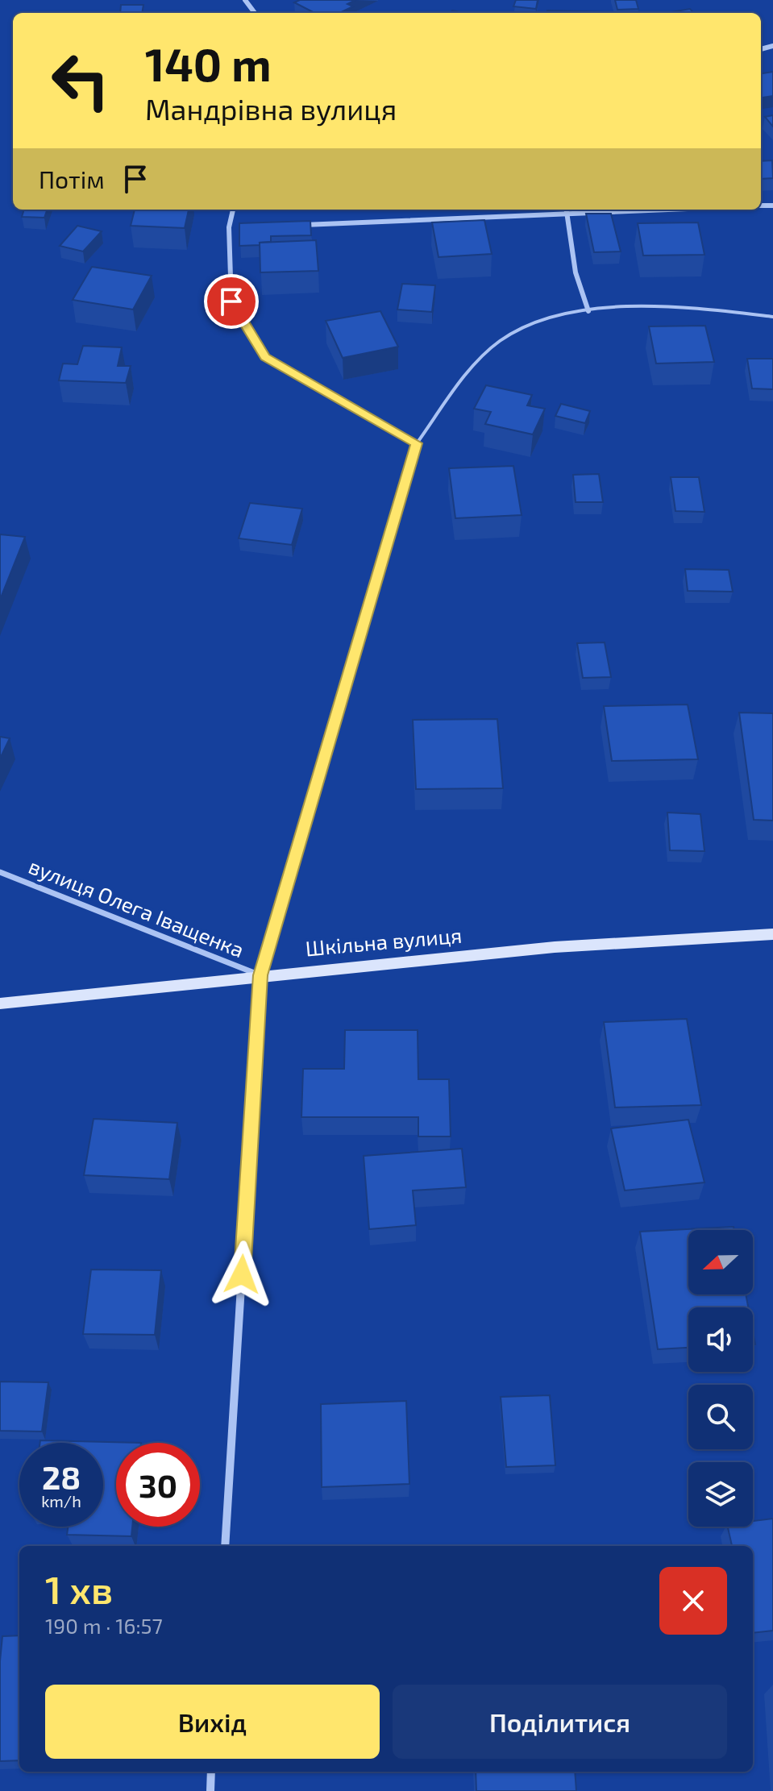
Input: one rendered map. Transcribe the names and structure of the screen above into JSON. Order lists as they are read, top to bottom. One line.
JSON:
{"streets":{"main road":["Шкільна вулиця"],"street":["вулиця Олега Іващенка"]},"crossings":[["вулиця Олега Іващенка","Шкільна вулиця"]],"north":"left","page":{"turn":["140 m","Мандрівна вулиця"],"then":"Потім","speed":"28 km/h","limit":"30","heading":["1 хв","190 m · 16:57"],"buttons":["Вихід","Поділитися"]}}
